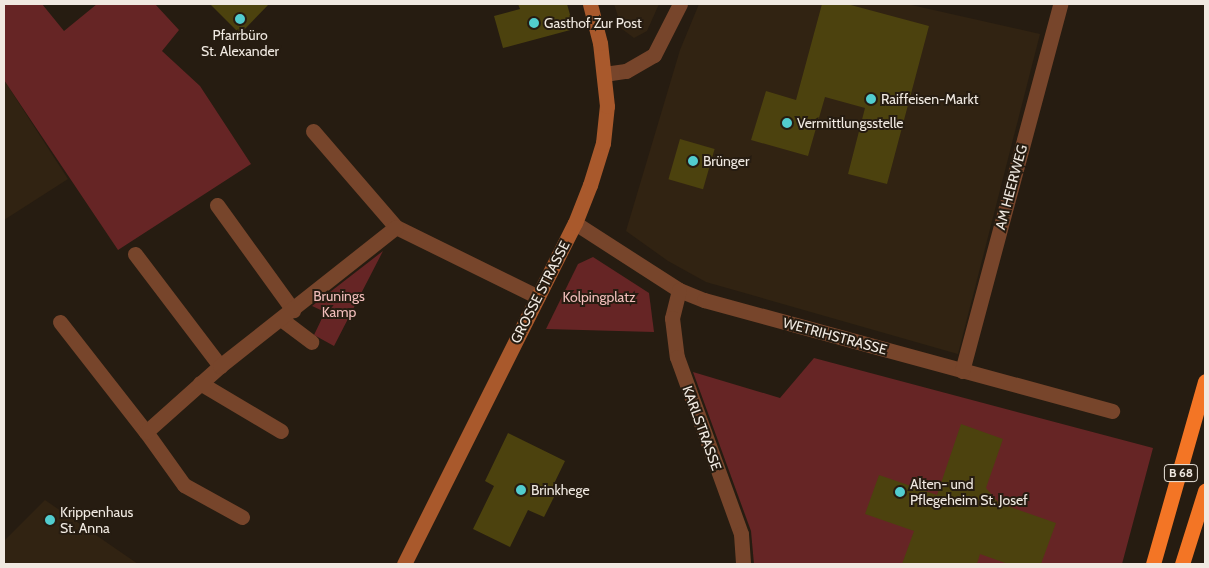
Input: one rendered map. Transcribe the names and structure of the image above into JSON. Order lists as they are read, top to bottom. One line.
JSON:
{"streets":{"highway":["B 68"],"street":["AM HEERWEG","GROSSE STRASSE","WETRIHSTRASSE","KARLSTRASSE"]},"crossings":[["AM HEERWEG","WETRIHSTRASSE"],["GROSSE STRASSE","WETRIHSTRASSE"],["WETRIHSTRASSE","KARLSTRASSE"]],"parks":["Brunings Kamp","Kolpingplatz"],"places":["Pfarrbüro St. Alexander","Gasthof Zur Post","Raiffeisen-Markt","Vermittlungsstelle","Brünger","Brinkhege","Alten- und Pflegeheim St. Josef","Krippenhaus St. Anna"]}
